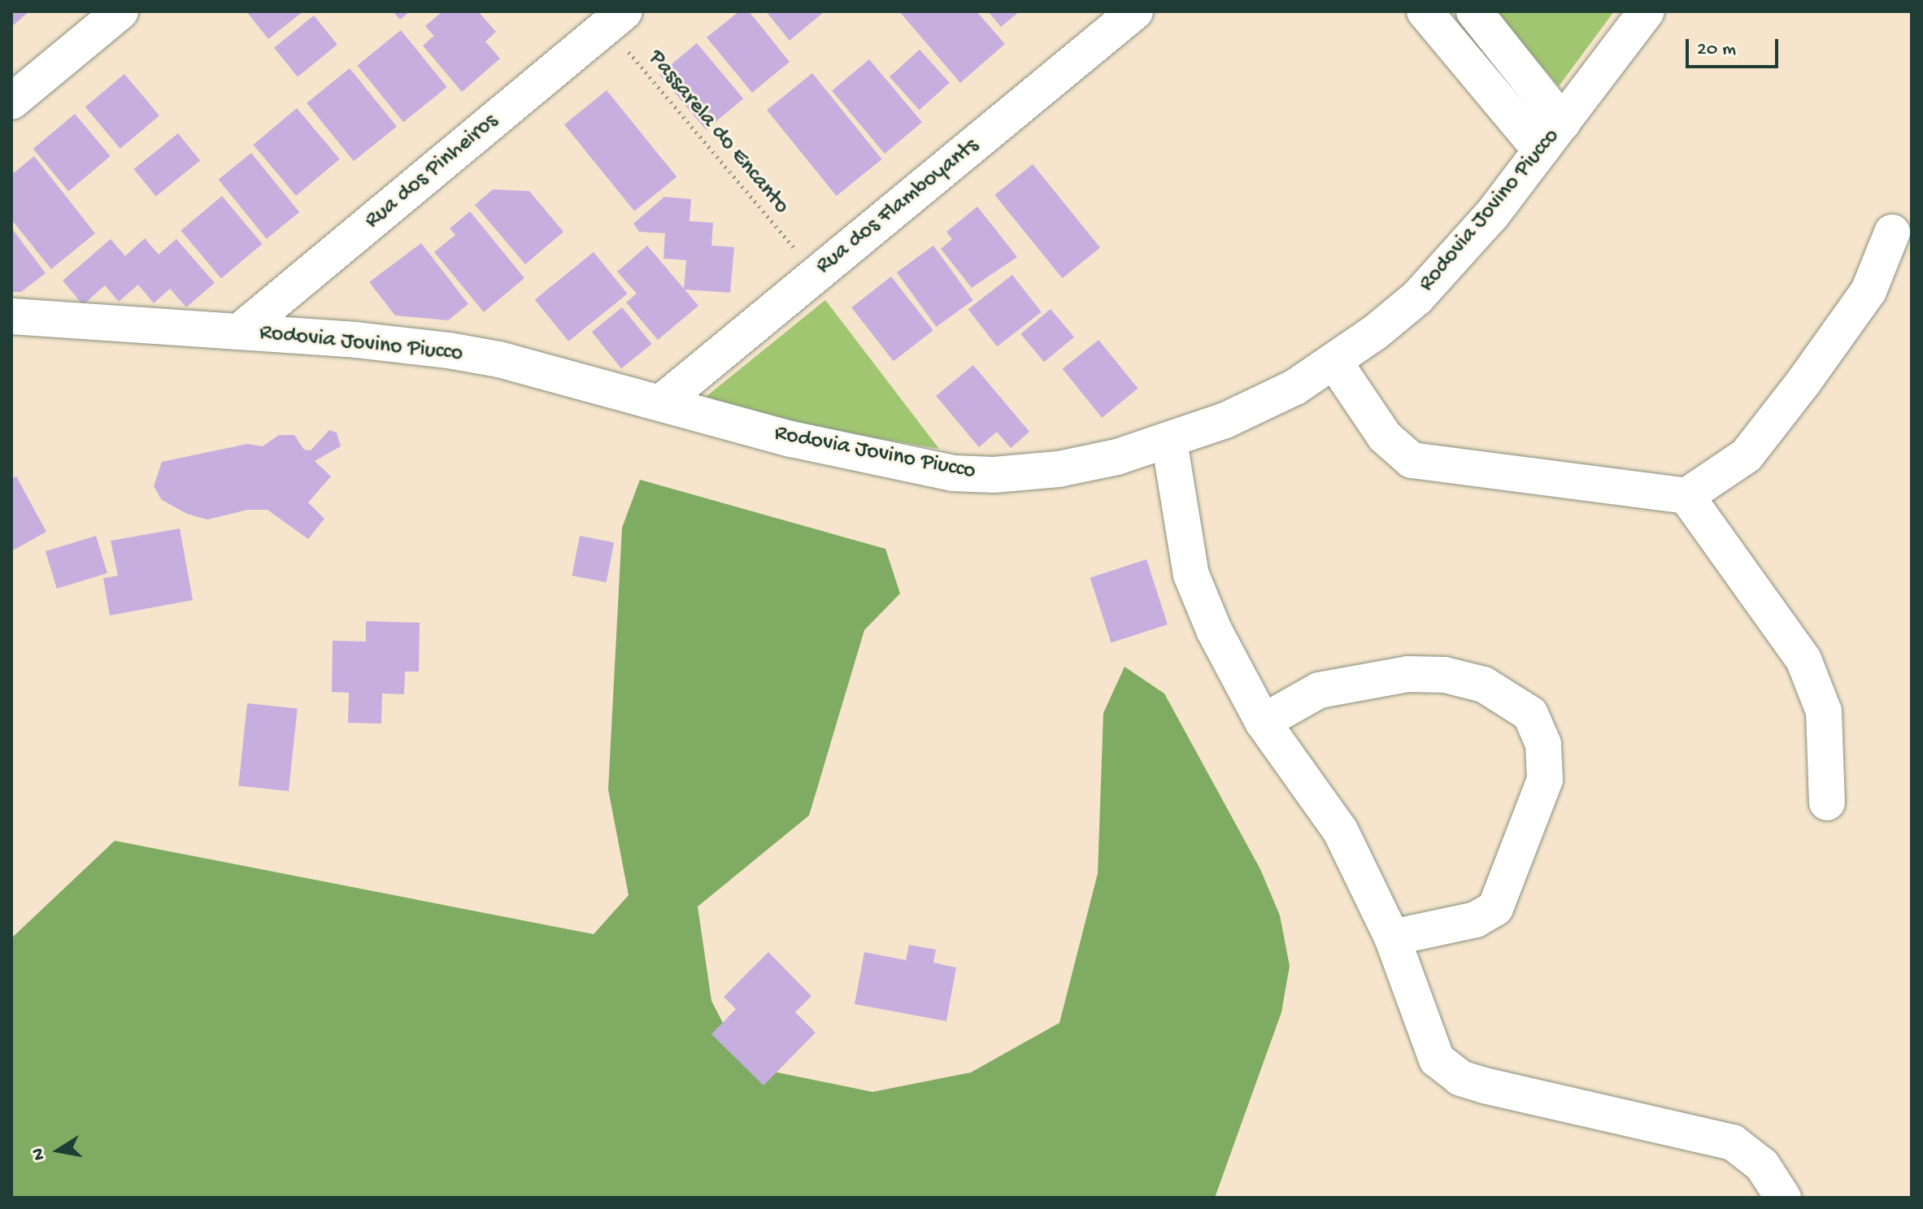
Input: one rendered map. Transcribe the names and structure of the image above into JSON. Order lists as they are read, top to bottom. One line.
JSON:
{"streets":{"street":["Rua dos Pinheiros","Rua dos Flamboyants","Rodovia Jovino Piucco"],"path":["Passarela do Encanto"]},"crossings":[["Passarela do Encanto","Rua dos Pinheiros"],["Passarela do Encanto","Rua dos Flamboyants"],["Rua dos Pinheiros","Rodovia Jovino Piucco"],["Rua dos Flamboyants","Rodovia Jovino Piucco"]],"scale_bar":"20 m","north":"left"}
